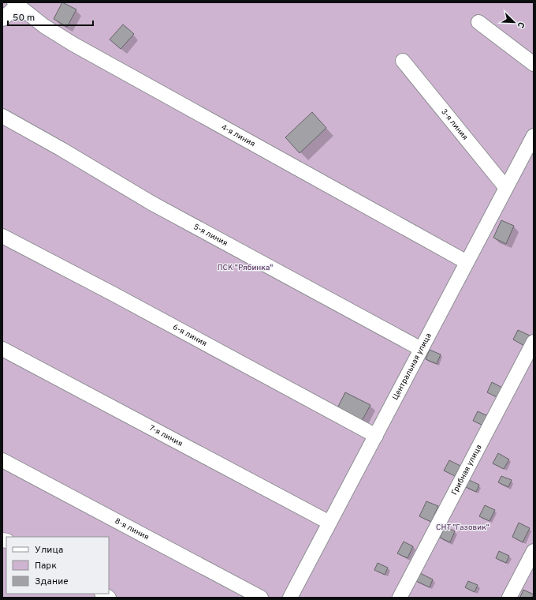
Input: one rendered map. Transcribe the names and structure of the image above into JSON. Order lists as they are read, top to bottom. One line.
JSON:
{"streets":{"street":["3-я линия","4-я линия","5-я линия","6-я линия","Центральная улица","7-я линия","Грибная улица","8-я линия"]},"crossings":[["3-я линия","Центральная улица"],["4-я линия","Центральная улица"],["5-я линия","Центральная улица"],["6-я линия","Центральная улица"],["Центральная улица","7-я линия"]],"parks":["ПСК \"Рябинка\"","СНТ \"Газовик\""],"legend":["Улица","Парк","Здание"],"scale_bar":"50 m","north":"bottom right"}
